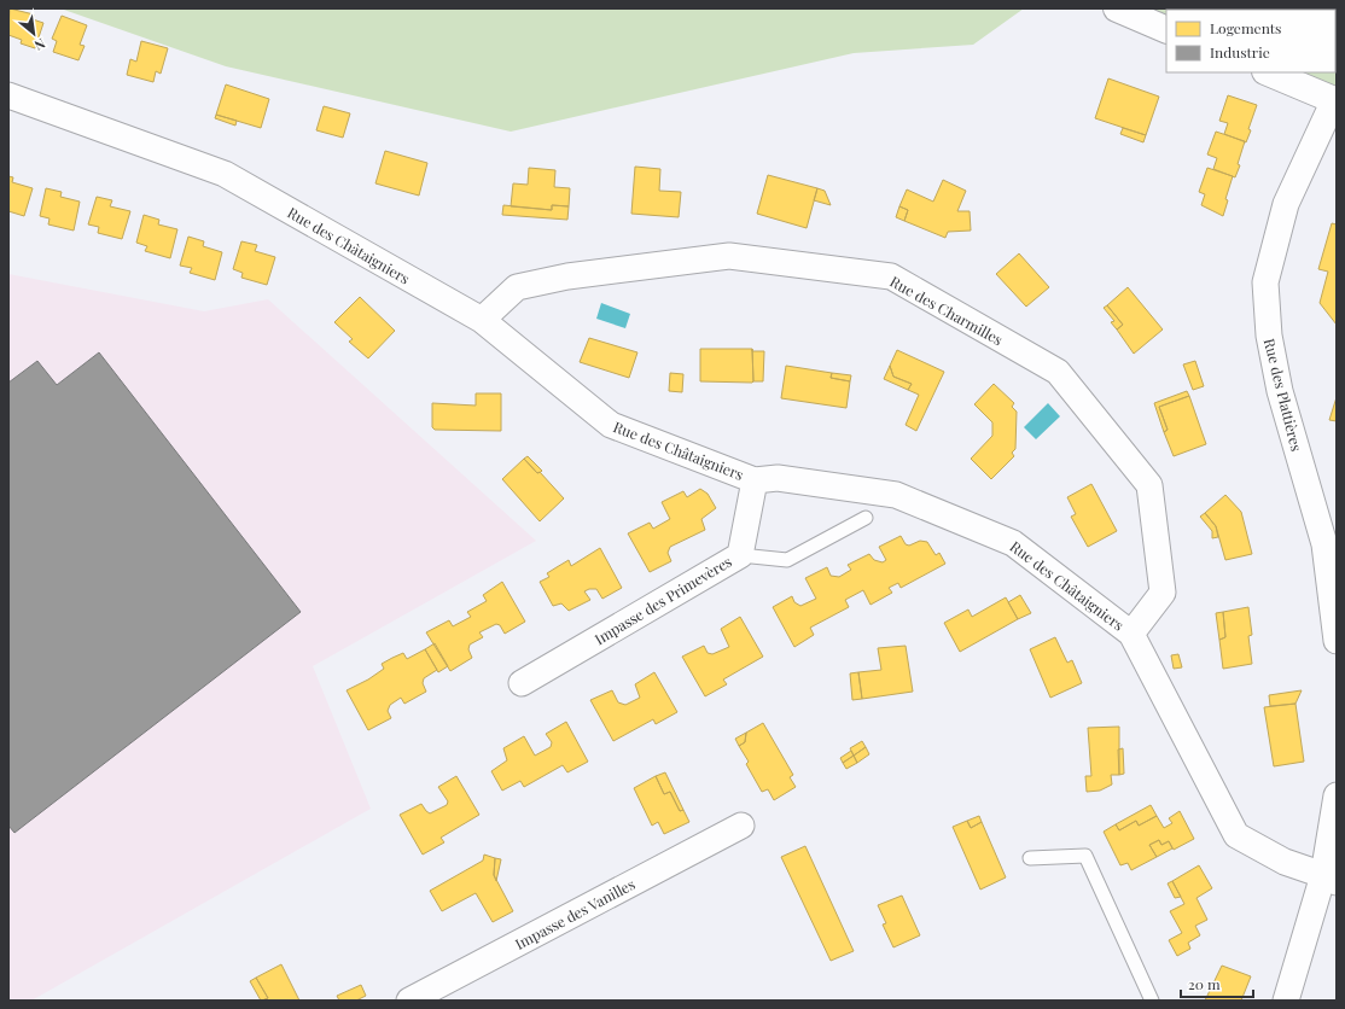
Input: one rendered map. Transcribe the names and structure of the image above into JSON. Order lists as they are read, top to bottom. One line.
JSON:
{"streets":{"street":["Rue des Châtaigniers","Rue des Charmilles","Rue des Plattières","Impasse des Primevères","Impasse des Vanilles"]},"crossings":[["Rue des Châtaigniers","Rue des Charmilles"],["Rue des Châtaigniers","Impasse des Primevères"]],"legend":["Logements","Industrie"],"scale_bar":"20 m","north":"bottom right"}
